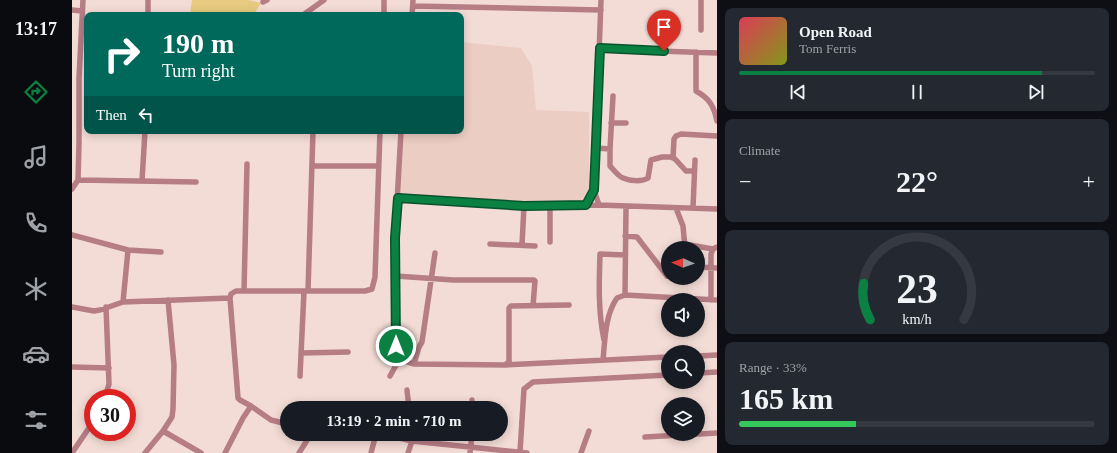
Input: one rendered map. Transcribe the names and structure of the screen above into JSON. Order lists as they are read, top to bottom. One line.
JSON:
{"north":"left","page":{"tabs":"13:17","turn":["190 m","Turn right"],"song":["Open Road","Tom Ferris"],"then":"Then","tile":["Climate",["Range · 33%","165 km"]],"heat":["−","22°","+"],"limit":"30","trip":"13:19 · 2 min · 710 m","gauge":["23","km/h"]}}
